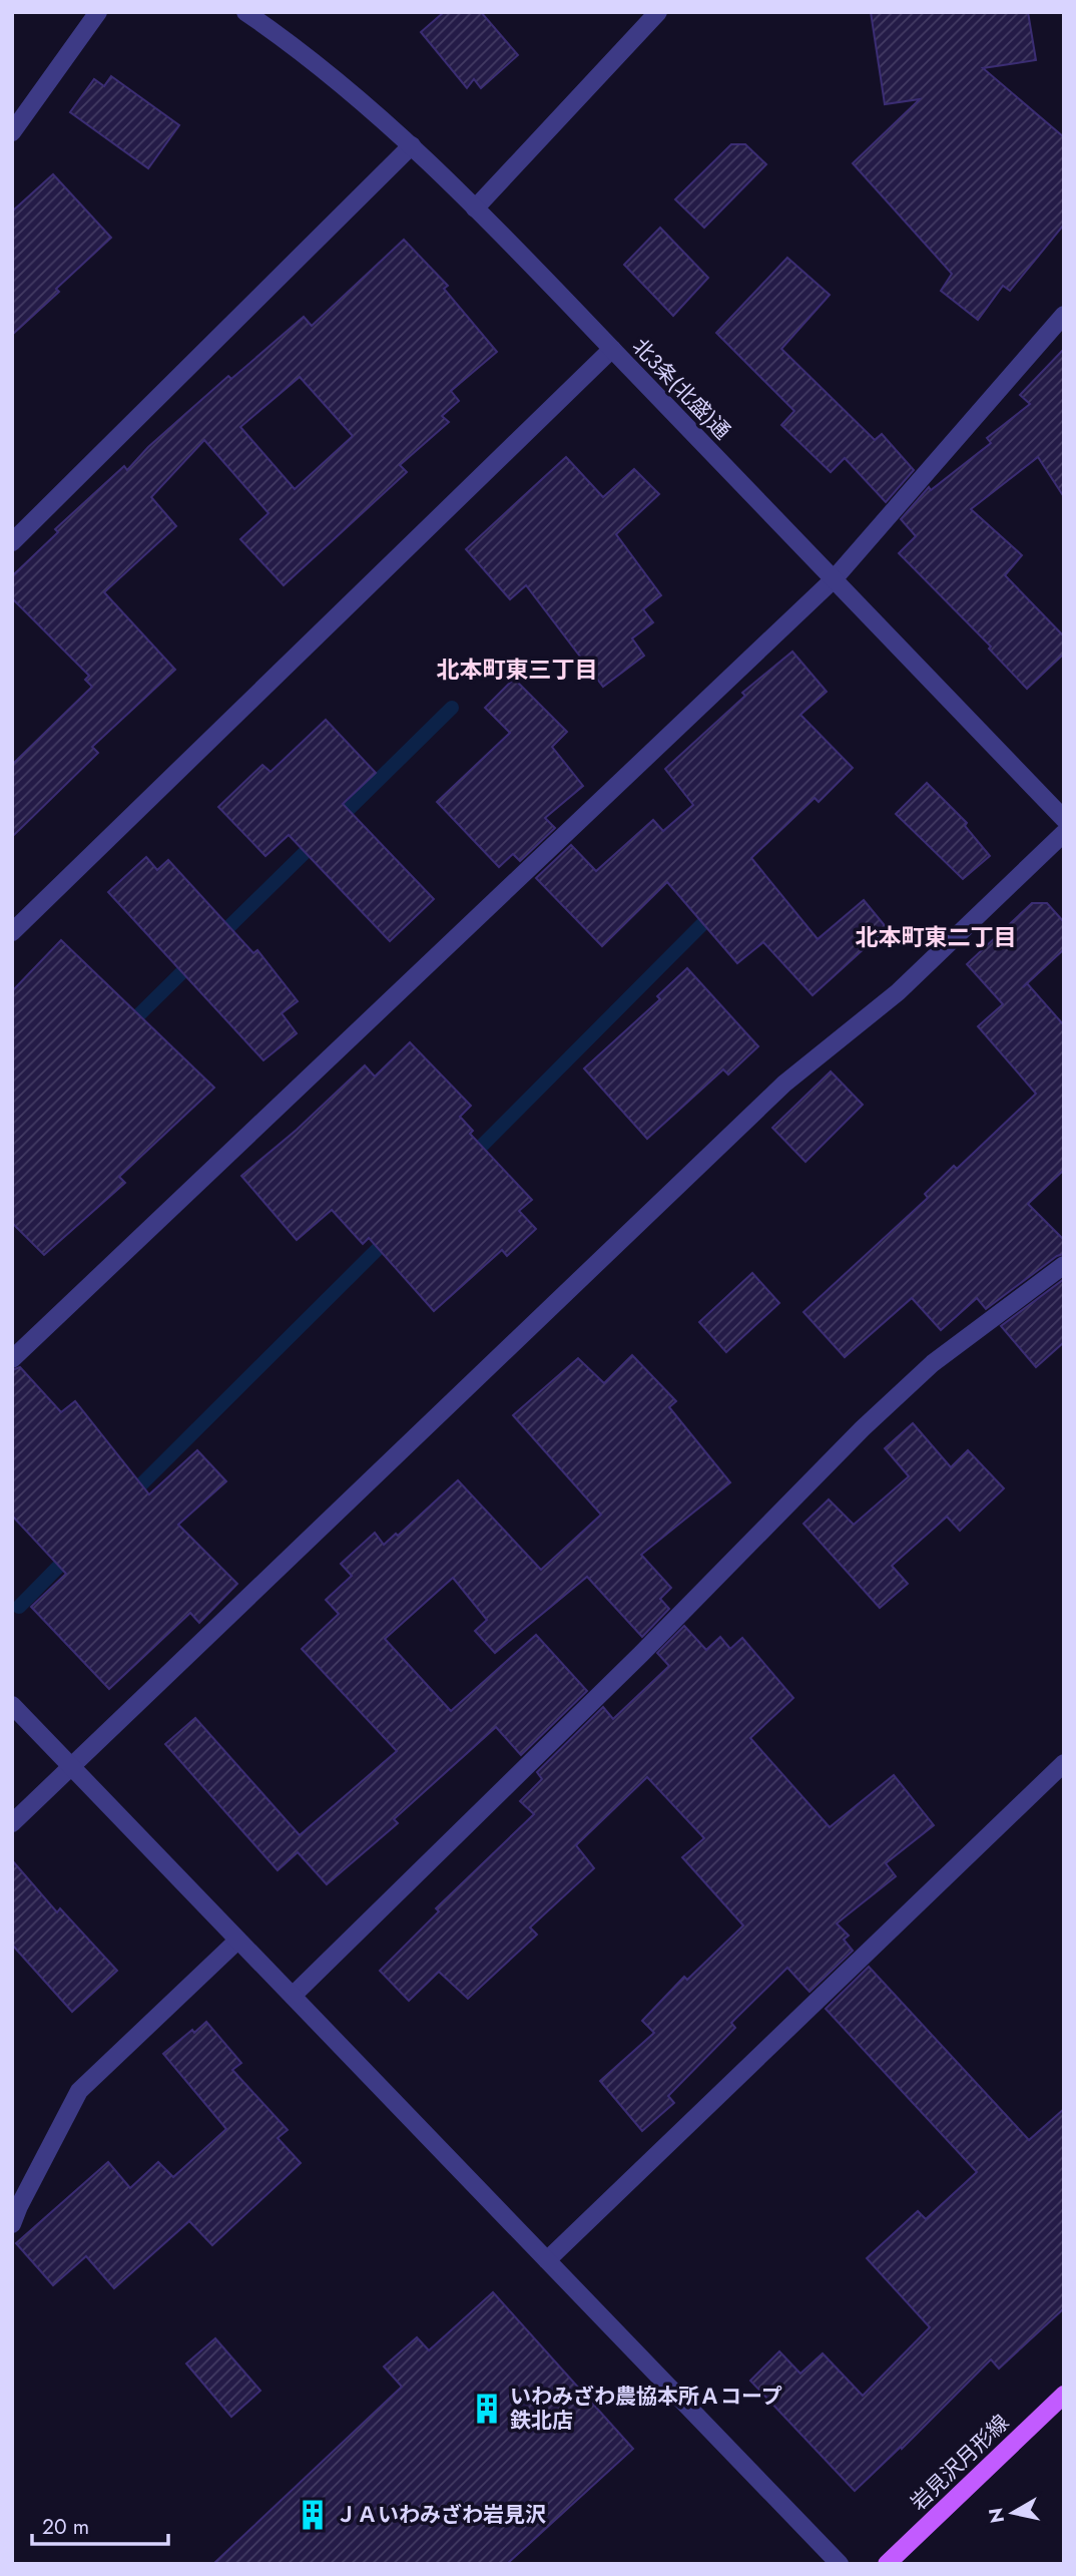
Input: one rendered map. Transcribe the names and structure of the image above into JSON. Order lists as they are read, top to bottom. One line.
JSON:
{"streets":{"main road":["岩見沢月形線"],"street":["北3条(北盛)通"]},"districts":["北本町東三丁目","北本町東二丁目"],"places":{"building":["いわみざわ農協本所Ａコープ 鉄北店","ＪＡいわみざわ岩見沢"]},"scale_bar":"20 m","north":"left"}
